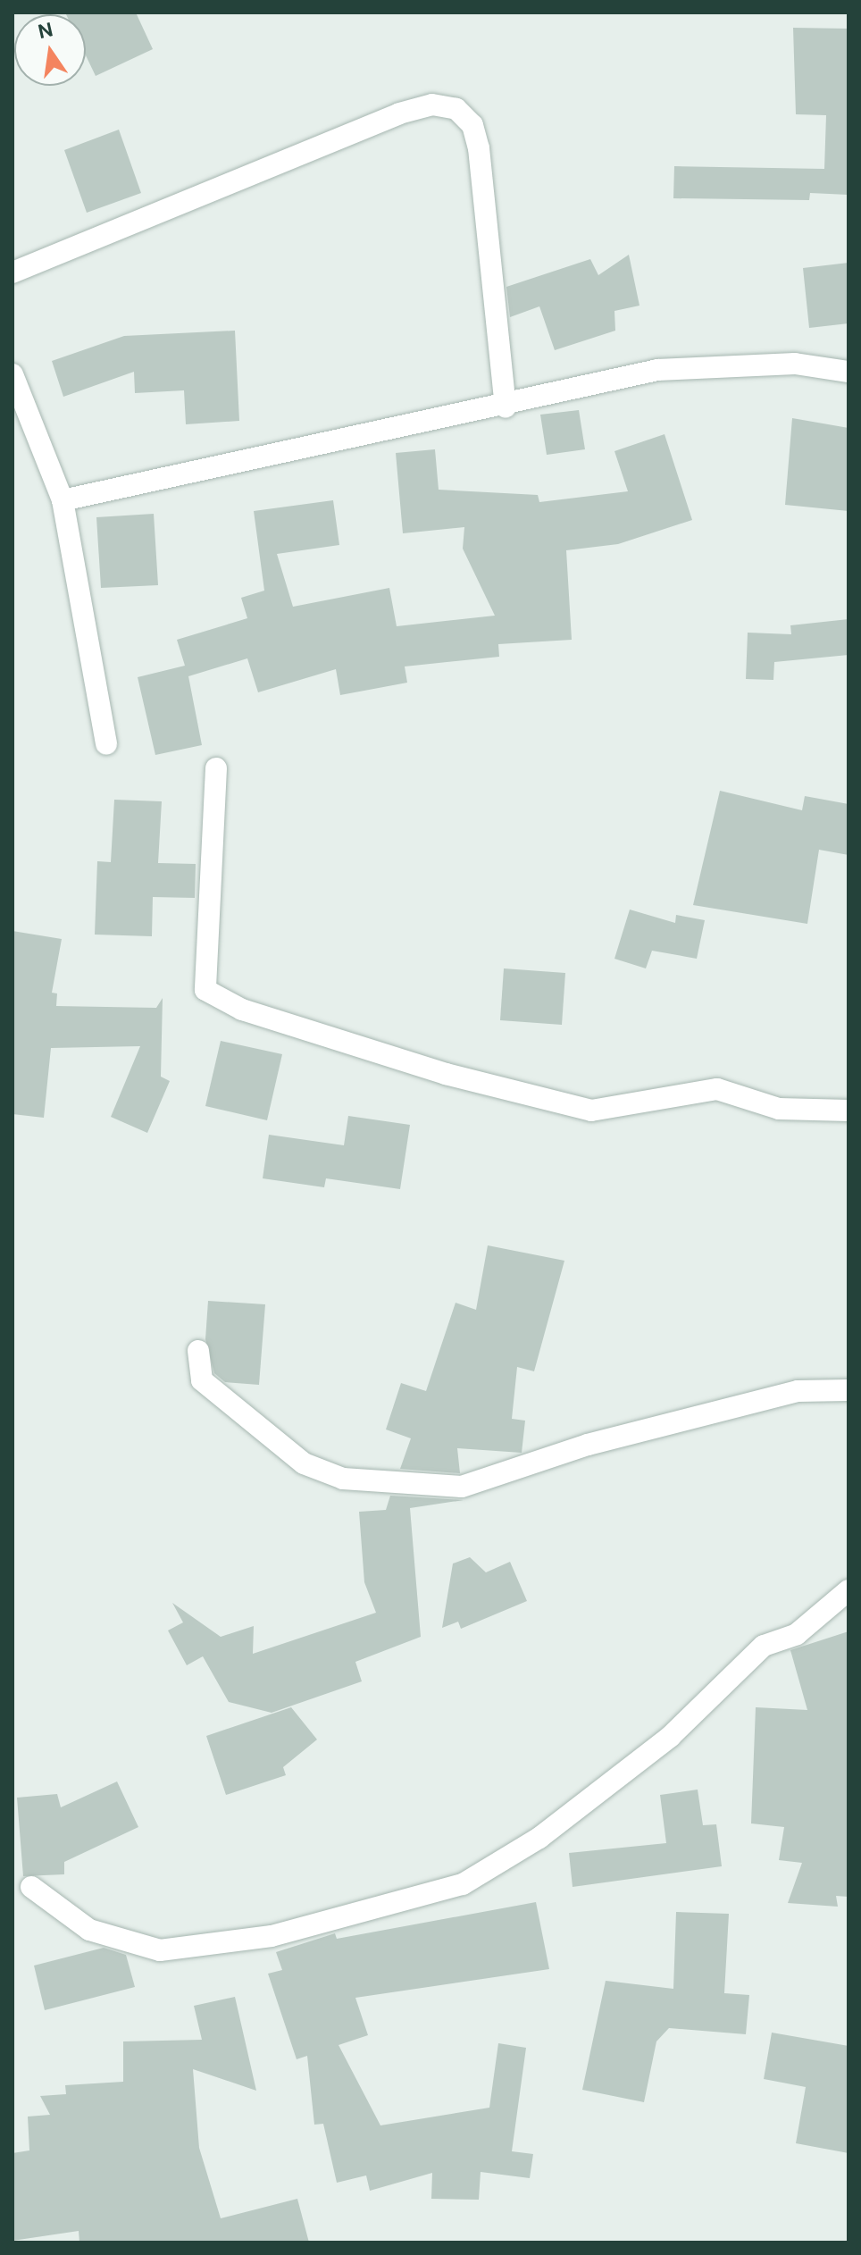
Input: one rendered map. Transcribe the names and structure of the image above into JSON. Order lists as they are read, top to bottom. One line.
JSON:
{"north":"top"}
